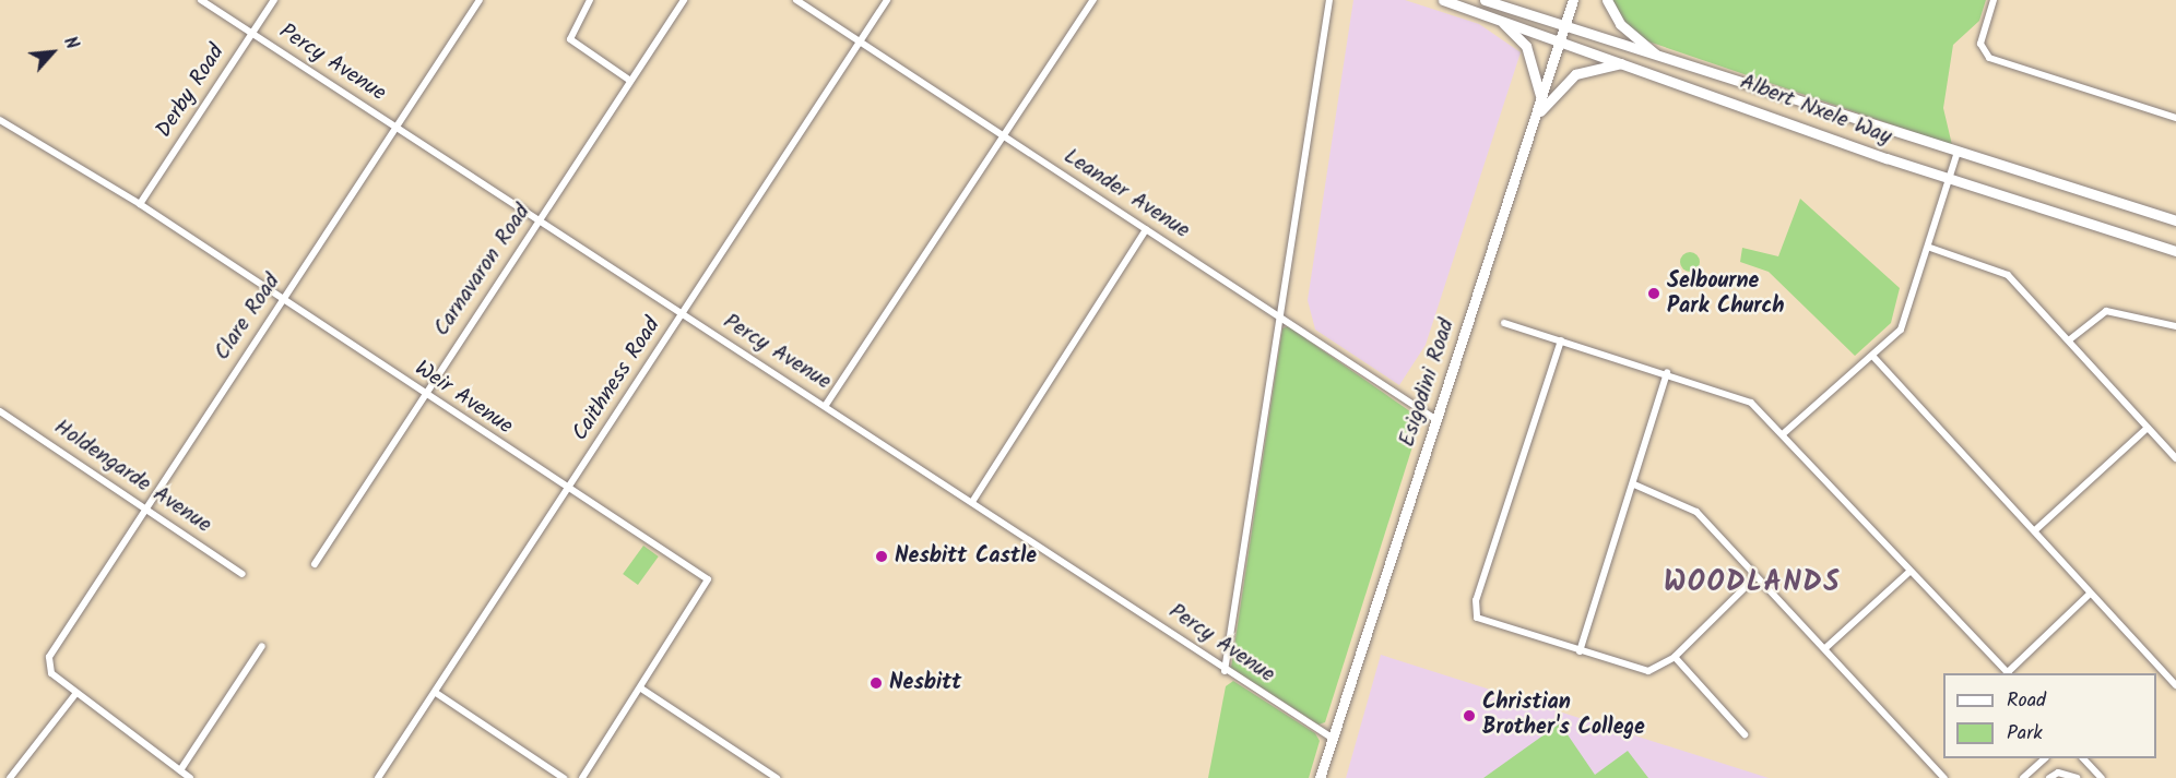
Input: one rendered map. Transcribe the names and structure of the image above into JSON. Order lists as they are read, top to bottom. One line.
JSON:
{"streets":{"main road":["Albert Nxele Way","Esigodini Road"],"street":["Percy Avenue","Derby Road","Leander Avenue","Carnavaron Road","Clare Road","Caithness Road","Weir Avenue","Holdengarde Avenue"]},"crossings":[["Percy Avenue","Derby Road"],["Percy Avenue","Carnavaron Road"],["Percy Avenue","Clare Road"],["Percy Avenue","Caithness Road"],["Percy Avenue","Esigodini Road"],["Derby Road","Weir Avenue"],["Albert Nxele Way","Esigodini Road"],["Leander Avenue","Caithness Road"],["Leander Avenue","Esigodini Road"],["Carnavaron Road","Weir Avenue"],["Clare Road","Weir Avenue"],["Clare Road","Holdengarde Avenue"],["Caithness Road","Weir Avenue"]],"districts":["WOODLANDS"],"places":["Selbourne Park Church","Nesbitt Castle","Nesbitt","Christian Brother's College"],"legend":["Road","Park"],"north":"top right"}
